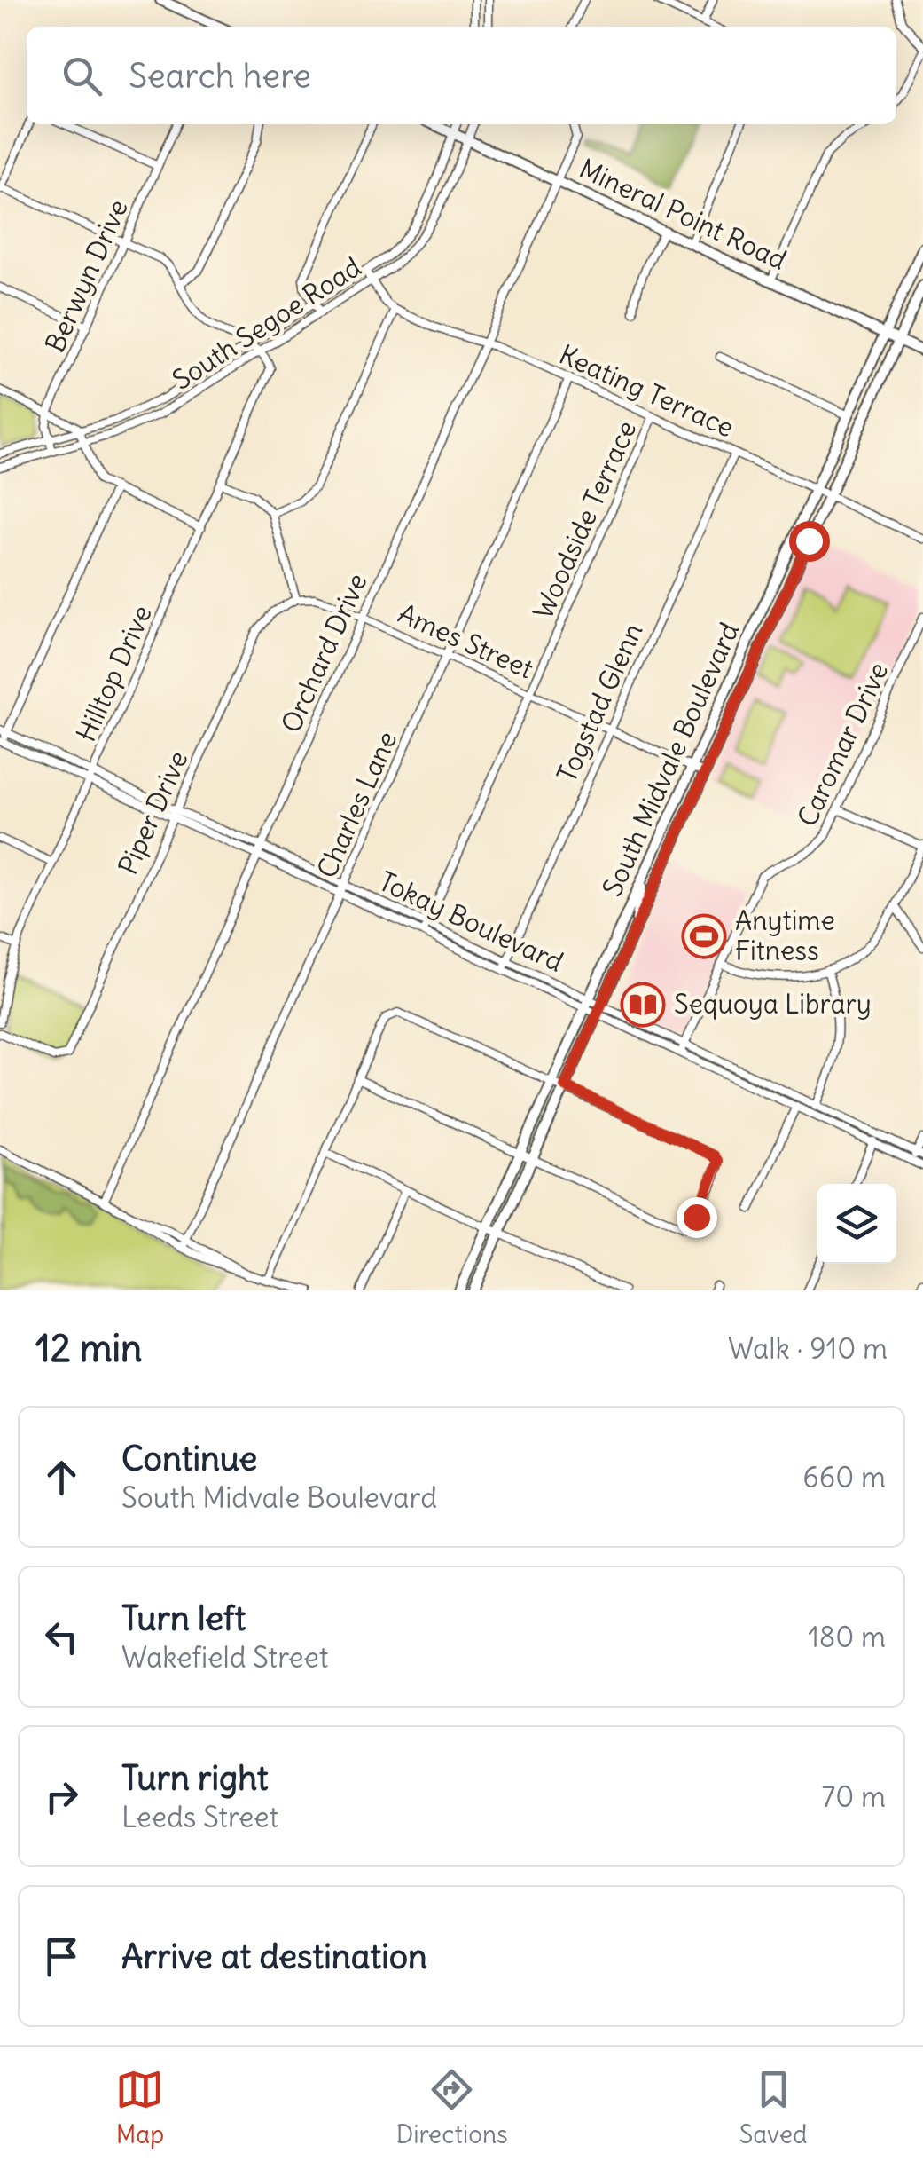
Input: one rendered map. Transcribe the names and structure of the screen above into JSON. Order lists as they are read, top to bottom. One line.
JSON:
{"streets":{"main road":["Mineral Point Road","South Midvale Boulevard"],"street":["Berwyn Drive","South Segoe Road","Keating Terrace","Woodside Terrace","Ames Street","Orchard Drive","Hilltop Drive","Togstad Glenn","Caromar Drive","Charles Lane","Piper Drive","Tokay Boulevard"]},"crossings":[["Mineral Point Road","South Segoe Road"],["Mineral Point Road","Orchard Drive"],["Mineral Point Road","South Midvale Boulevard"],["Berwyn Drive","South Segoe Road"],["South Segoe Road","Keating Terrace"],["South Segoe Road","Hilltop Drive"],["Keating Terrace","Woodside Terrace"],["Keating Terrace","Orchard Drive"],["Keating Terrace","Togstad Glenn"],["Keating Terrace","South Midvale Boulevard"],["Keating Terrace","Charles Lane"],["Woodside Terrace","Ames Street"],["Woodside Terrace","Tokay Boulevard"],["Ames Street","Orchard Drive"],["Ames Street","Togstad Glenn"],["Ames Street","South Midvale Boulevard"],["Ames Street","Charles Lane"],["Ames Street","Piper Drive"],["Orchard Drive","Tokay Boulevard"],["Hilltop Drive","Tokay Boulevard"],["Togstad Glenn","Tokay Boulevard"],["Caromar Drive","Tokay Boulevard"],["South Midvale Boulevard","Tokay Boulevard"],["Charles Lane","Tokay Boulevard"],["Piper Drive","Tokay Boulevard"]],"places":{"sports":["Anytime Fitness"],"library":["Sequoya Library"]},"page":{"search":"Search here","heading":["12 min","Walk · 910 m"],"list":[["Continue","South Midvale Boulevard","660 m"],["Turn left","Wakefield Street","180 m"],["Turn right","Leeds Street","70 m"],"Arrive at destination"],"nav":["Map","Directions","Saved"]}}
